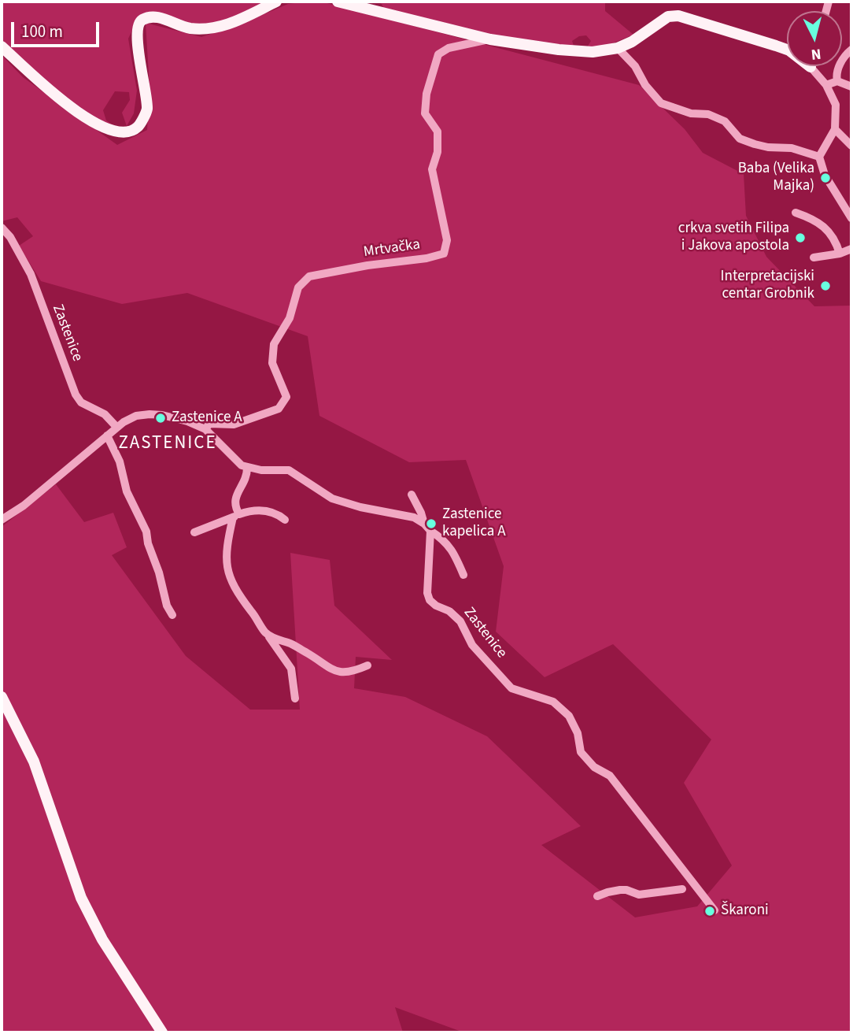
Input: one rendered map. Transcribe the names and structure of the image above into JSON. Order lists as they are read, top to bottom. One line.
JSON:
{"streets":{"street":["Mrtvačka","Zastenice"]},"districts":["ZASTENICE"],"places":["Baba (Velika Majka)","crkva svetih Filipa i Jakova apostola","Interpretacijski centar Grobnik","Zastenice A","Zastenice kapelica A","Škaroni"],"scale_bar":"100 m","north":"bottom"}
